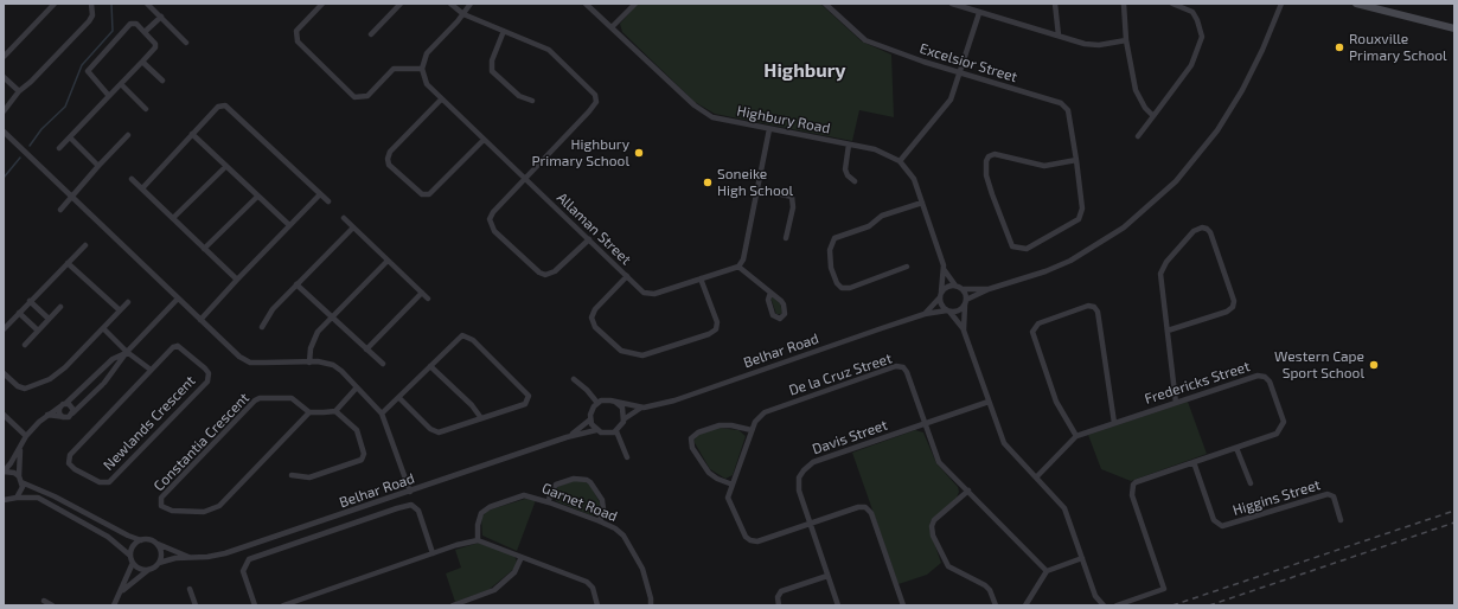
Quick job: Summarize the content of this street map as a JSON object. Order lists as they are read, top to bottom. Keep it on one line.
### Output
{"streets":{"street":["Excelsior Street","Highbury Road","Allaman Street","Belhar Road","De la Cruz Street","Fredericks Street","Newlands Crescent","Davis Street","Constantia Crescent","Higgins Street","Garnet Road"]},"crossings":[["Highbury Road","Belhar Road"],["De la Cruz Street","Davis Street"],["Fredericks Street","Higgins Street"]],"districts":["Highbury"],"places":["Rouxville Primary School","Highbury Primary School","Soneike High School","Western Cape Sport School"]}
